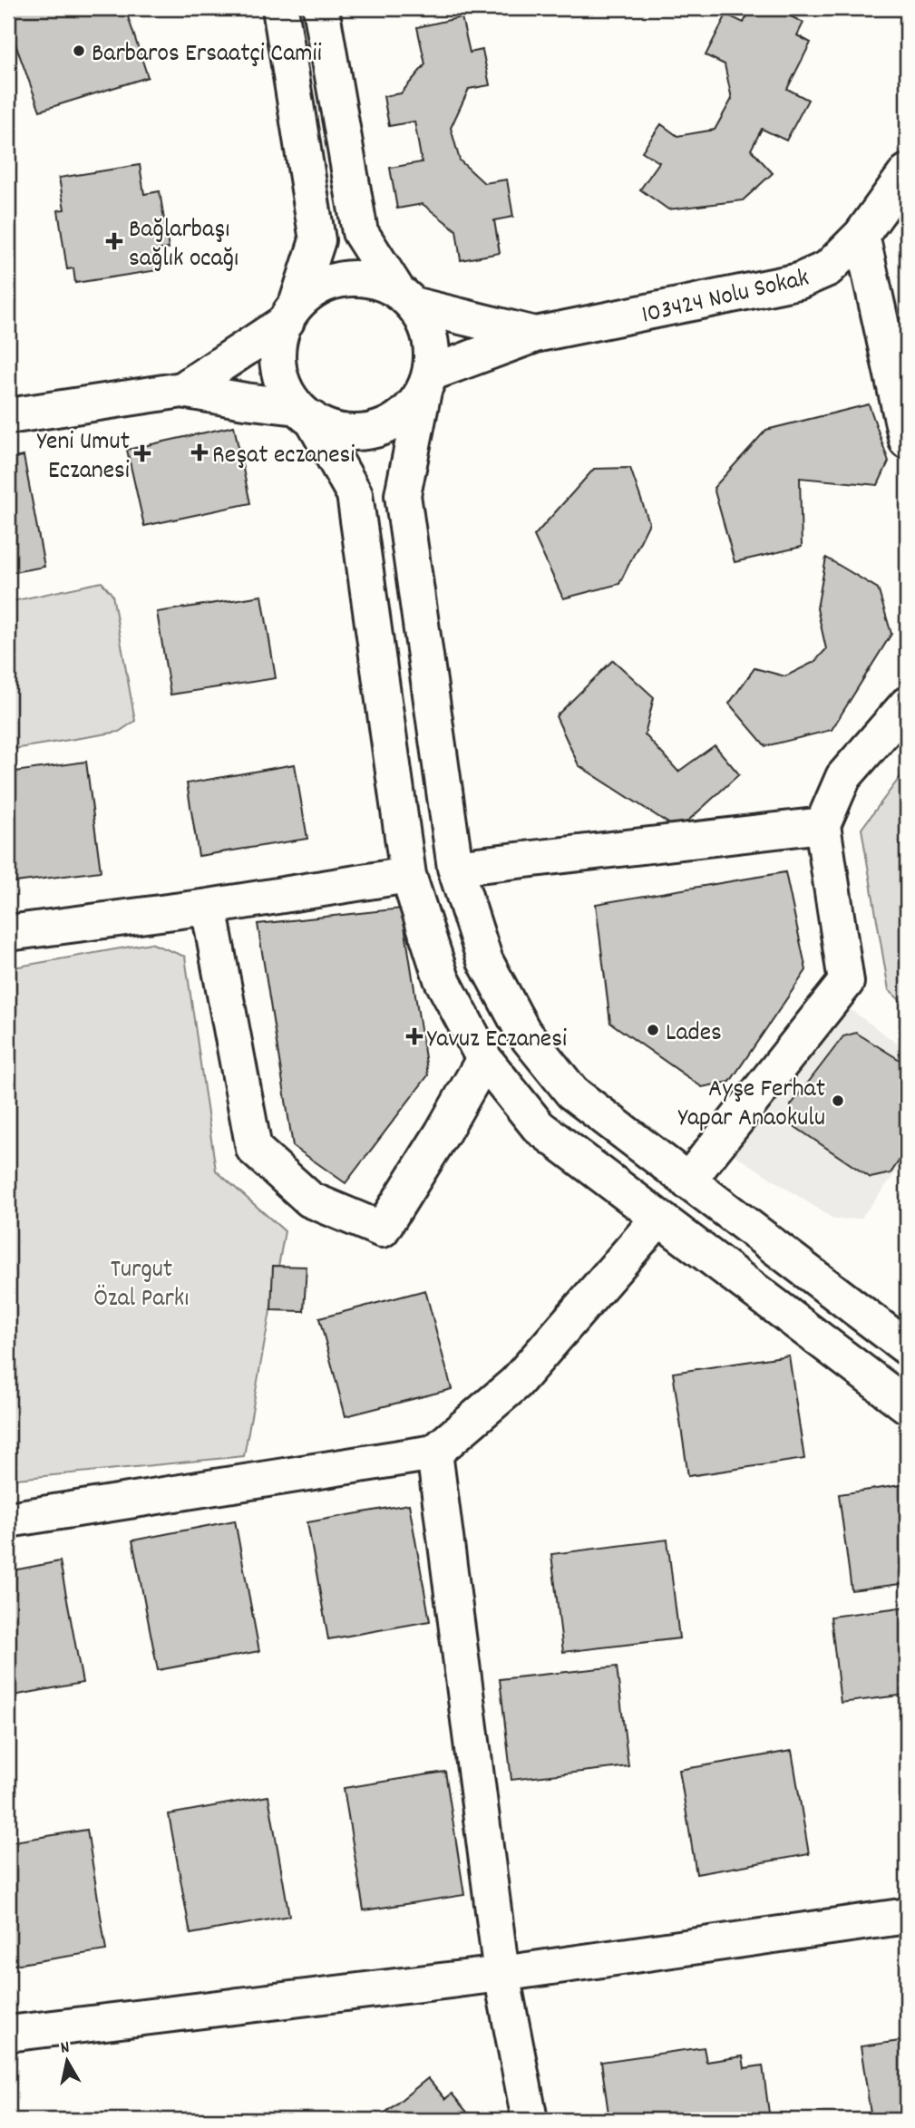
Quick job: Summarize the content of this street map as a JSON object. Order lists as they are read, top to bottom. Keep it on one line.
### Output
{"streets":{"street":["103424 Nolu Sokak"]},"parks":["Turgut Özal Parkı"],"places":{"other":["Barbaros Ersaatçi Camii","Lades","Ayşe Ferhat Yapar Anaokulu"],"health":["Bağlarbaşı sağlık ocağı","Reşat eczanesi","Yeni Umut Eczanesi","Yavuz Eczanesi"]},"north":"top"}
